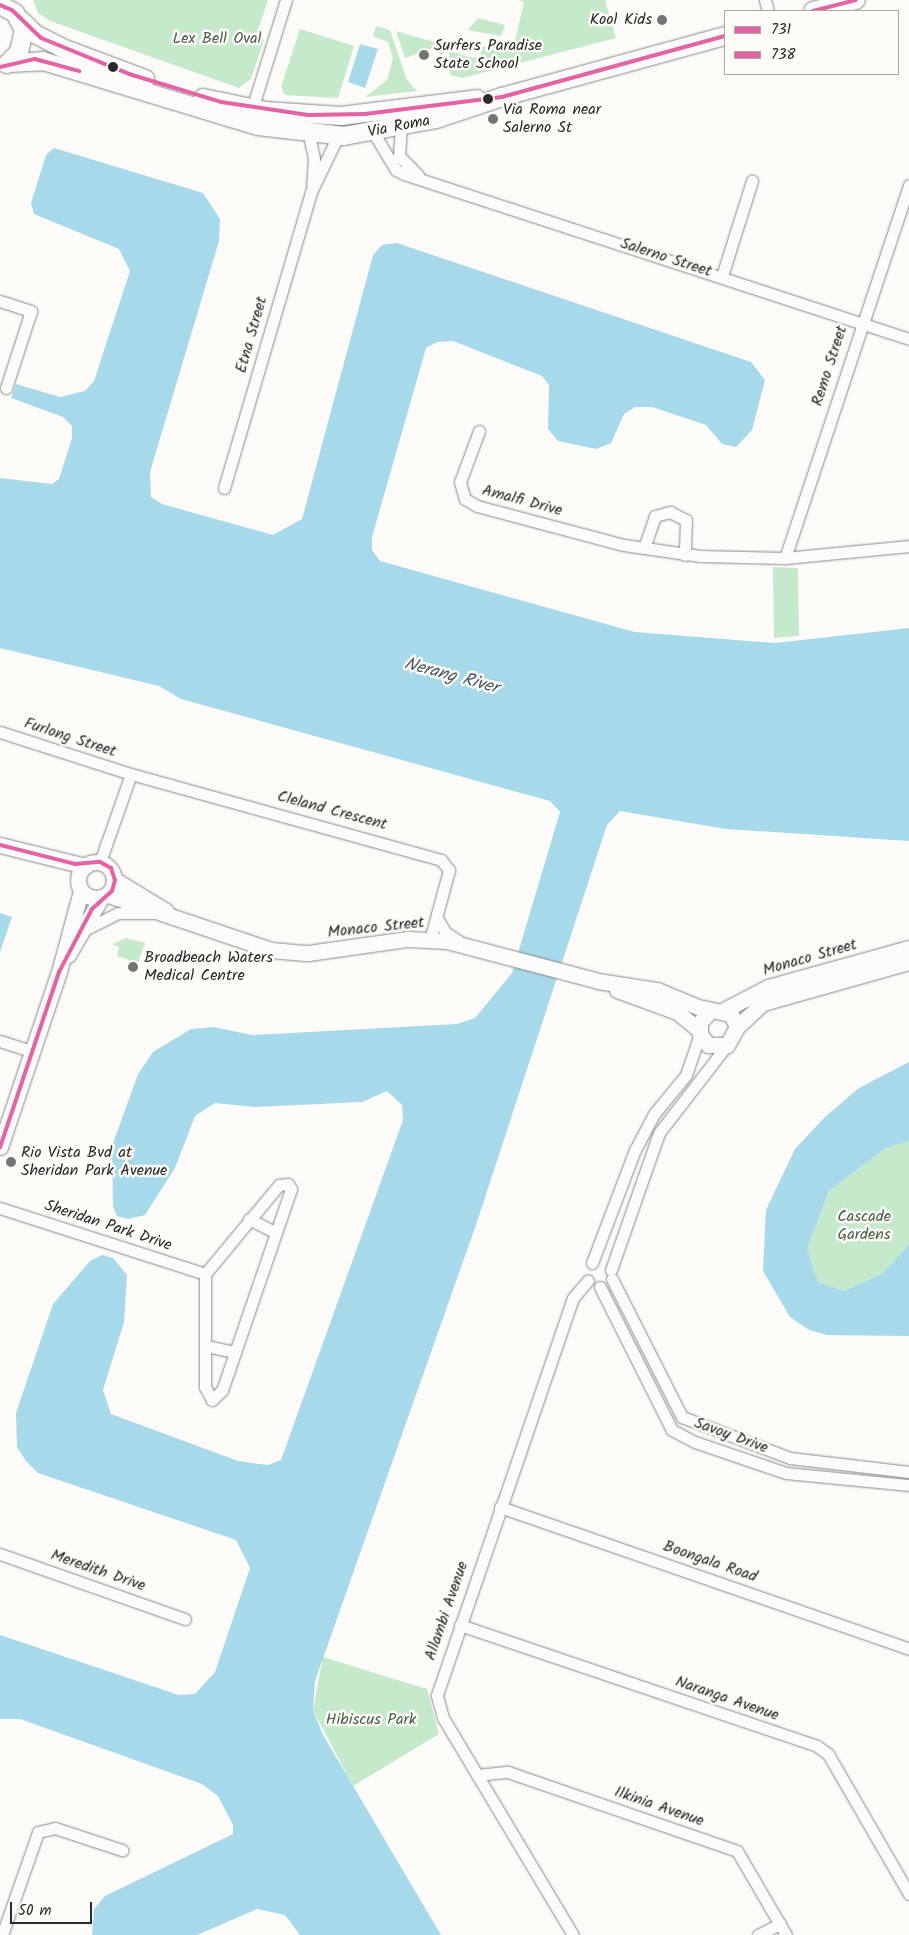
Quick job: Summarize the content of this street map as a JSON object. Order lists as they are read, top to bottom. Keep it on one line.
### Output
{"streets":{"main road":["Via Roma"],"street":["Salerno Street","Etna Street","Remo Street","Amalfi Drive","Furlong Street","Cleland Crescent","Monaco Street","Sheridan Park Drive","Savoy Drive","Boongala Road","Meredith Drive","Allambi Avenue","Naranga Avenue","Ilkinia Avenue"]},"crossings":[["Via Roma","Salerno Street"],["Via Roma","Etna Street"],["Salerno Street","Remo Street"],["Remo Street","Amalfi Drive"],["Furlong Street","Cleland Crescent"],["Cleland Crescent","Monaco Street"],["Boongala Road","Allambi Avenue"],["Allambi Avenue","Naranga Avenue"],["Allambi Avenue","Ilkinia Avenue"]],"water":["Nerang River"],"parks":["Lex Bell Oval","Cascade Gardens","Hibiscus Park"],"places":["Kool Kids","Surfers Paradise State School","Via Roma near Salerno St","Broadbeach Waters Medical Centre","Rio Vista Bvd at Sheridan Park Avenue"],"lines":["transit line 731","transit line 738"],"legend":["731","738"],"scale_bar":"50 m"}
